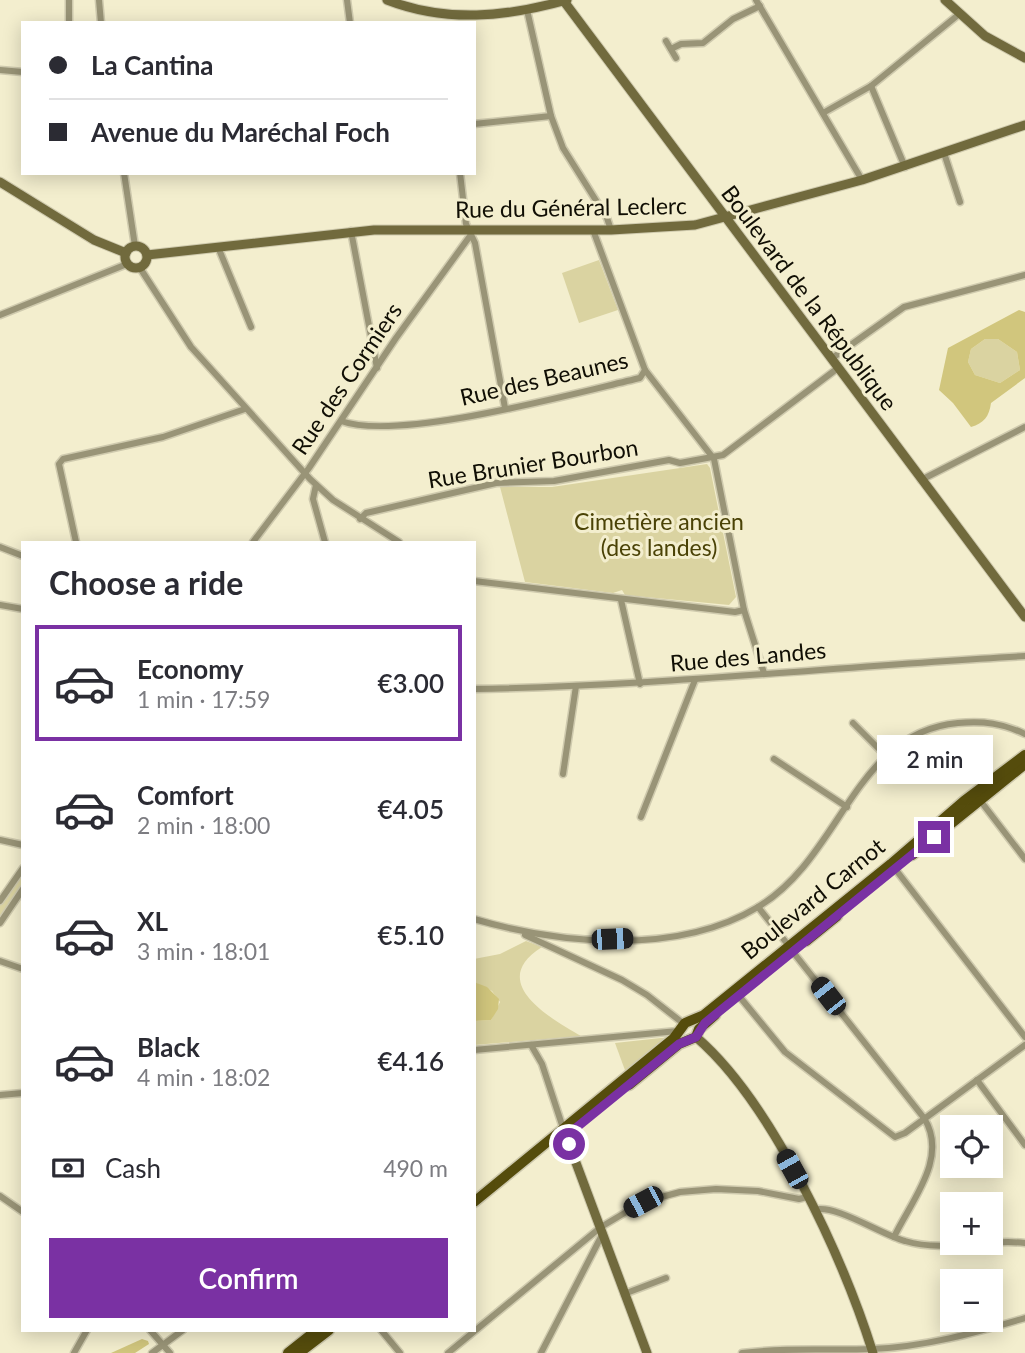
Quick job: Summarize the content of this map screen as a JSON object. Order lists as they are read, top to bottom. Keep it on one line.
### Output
{"streets":{"main road":["Boulevard Carnot"],"street":["Rue du Général Leclerc","Boulevard de la République","Rue des Cormiers","Rue des Beaunes","Rue Brunier Bourbon","Rue des Landes"]},"crossings":[["Rue du Général Leclerc","Boulevard de la République"],["Rue du Général Leclerc","Rue des Cormiers"],["Rue du Général Leclerc","Rue des Beaunes"],["Rue des Cormiers","Rue des Beaunes"]],"parks":["Cimetière ancien (des landes)"],"page":{"banner":["La Cantina","Avenue du Maréchal Foch"],"heading":"Choose a ride","list":[{"name":"Economy","note":"1 min · 17:59","value":"€3.00"},{"name":"Comfort","note":"2 min · 18:00","value":"€4.05"},{"name":"XL","note":"3 min · 18:01","value":"€5.10"},{"name":"Black","note":"4 min · 18:02","value":"€4.16"}],"bubble":"2 min","map_buttons":["+","−"],"pay":["Cash","490 m"],"buttons":"Confirm"}}
